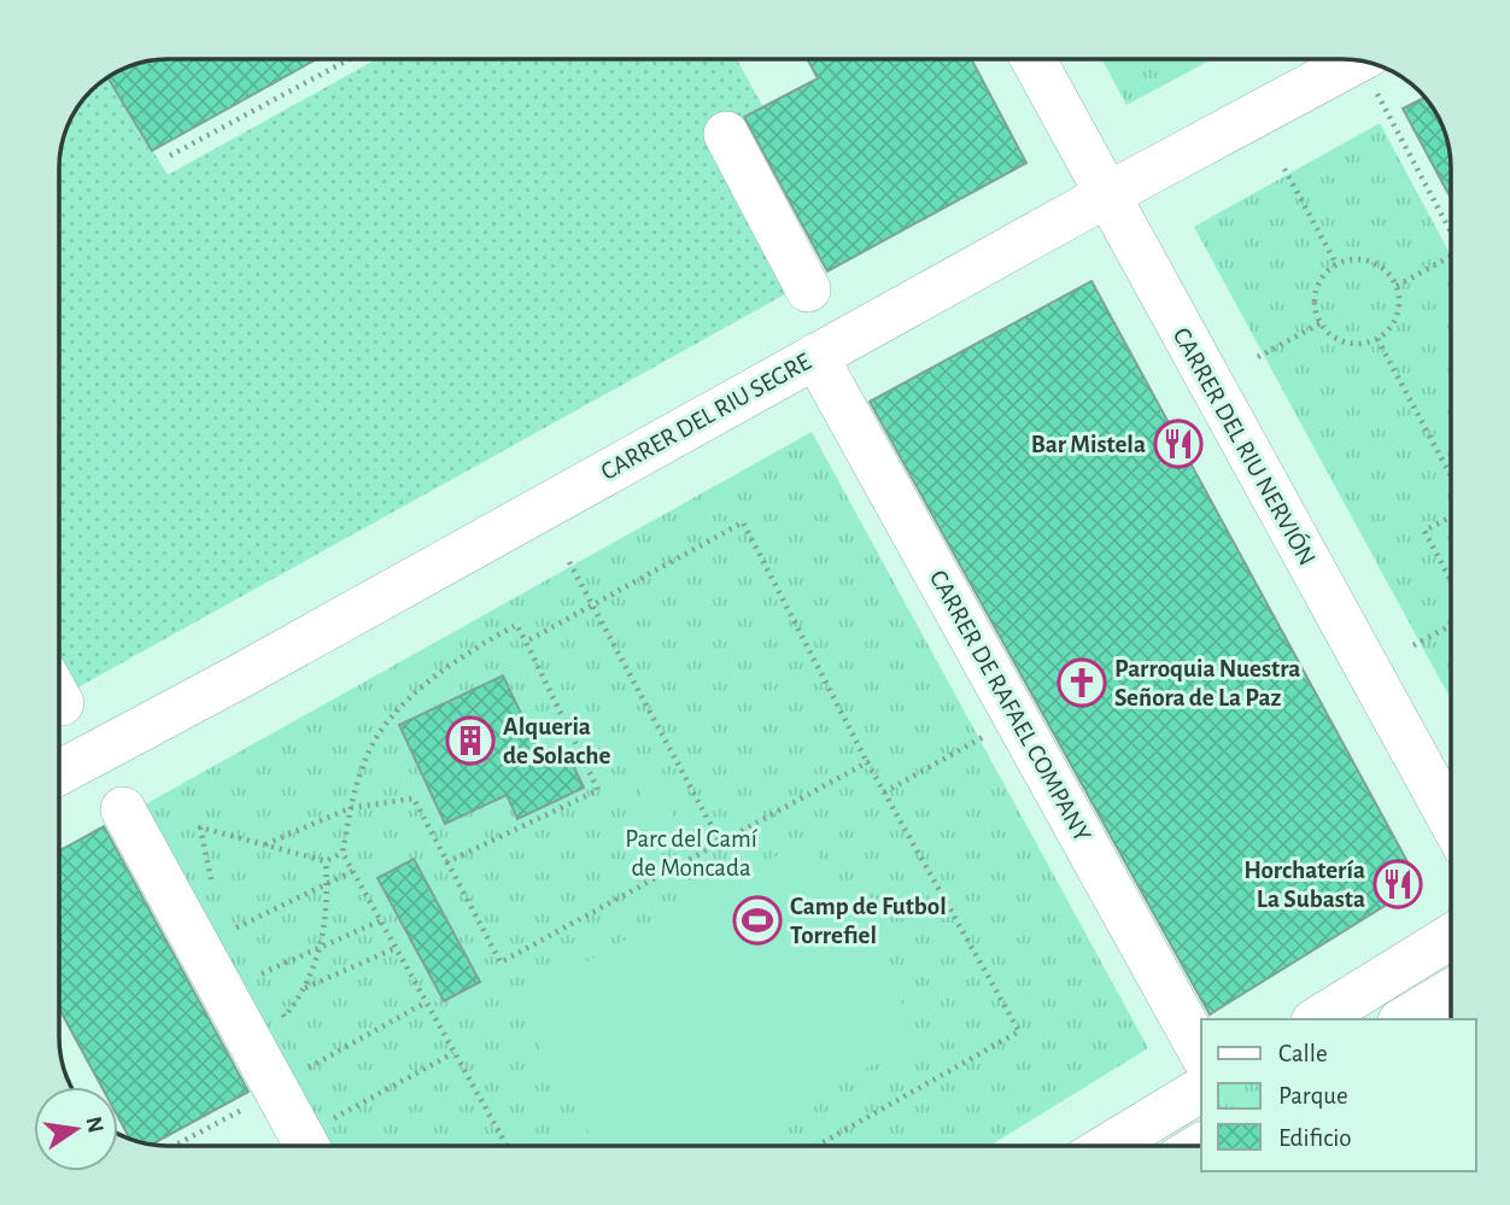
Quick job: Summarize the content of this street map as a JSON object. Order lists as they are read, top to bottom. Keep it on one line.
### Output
{"streets":{"street":["CARRER DEL RIU SEGRE","CARRER DEL RIU NERVIÓN","CARRER DE RAFAEL COMPANY"]},"crossings":[["CARRER DEL RIU SEGRE","CARRER DEL RIU NERVIÓN"],["CARRER DEL RIU SEGRE","CARRER DE RAFAEL COMPANY"]],"parks":["Parc del Camí de Moncada"],"places":{"restaurant":["Bar Mistela","Horchatería La Subasta"],"church":["Parroquia Nuestra Señora de La Paz"],"building":["Alqueria de Solache"],"sports":["Camp de Futbol Torrefiel"]},"legend":["Calle","Parque","Edificio"],"north":"right"}
